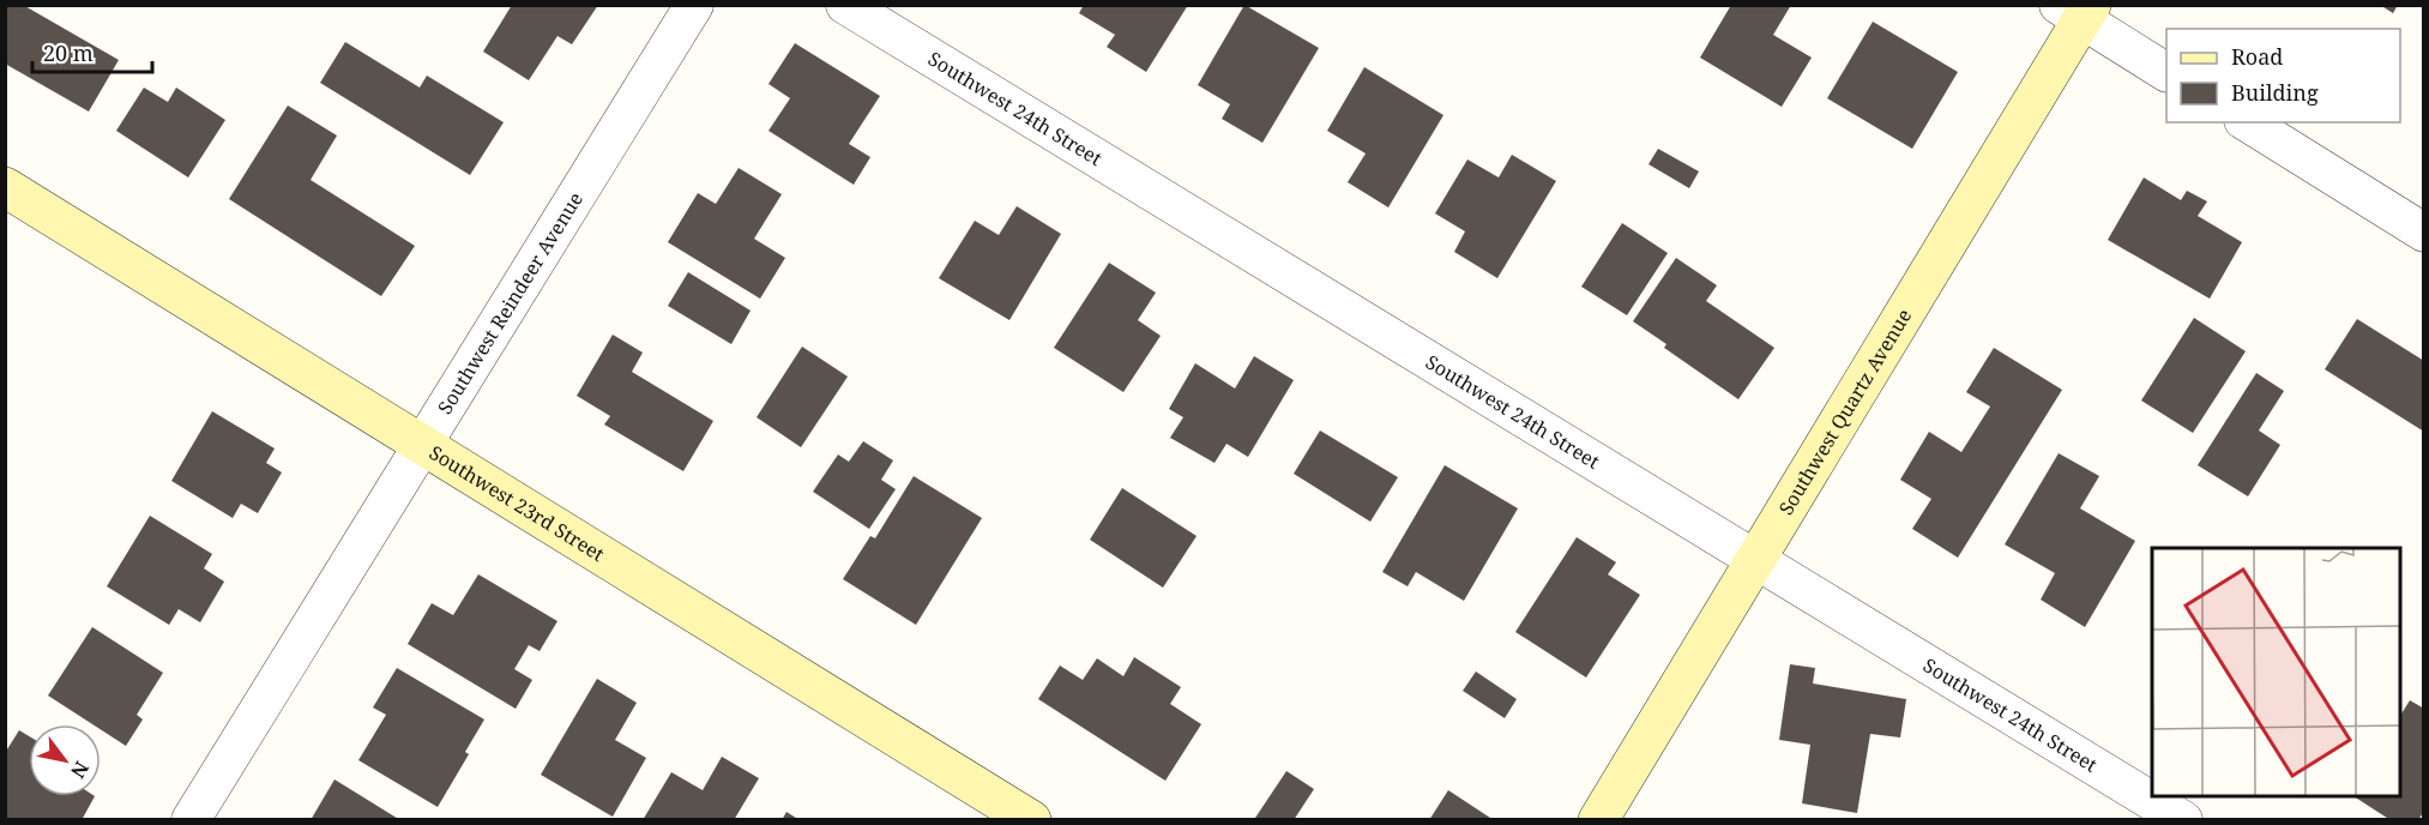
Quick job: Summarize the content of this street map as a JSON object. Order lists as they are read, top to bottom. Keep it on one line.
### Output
{"streets":{"street":["Southwest 24th Street","Southwest Reindeer Avenue","Southwest Quartz Avenue","Southwest 23rd Street"]},"crossings":[["Southwest 24th Street","Southwest Quartz Avenue"],["Southwest Reindeer Avenue","Southwest 23rd Street"]],"legend":["Road","Building"],"scale_bar":"20 m","north":"bottom right"}
